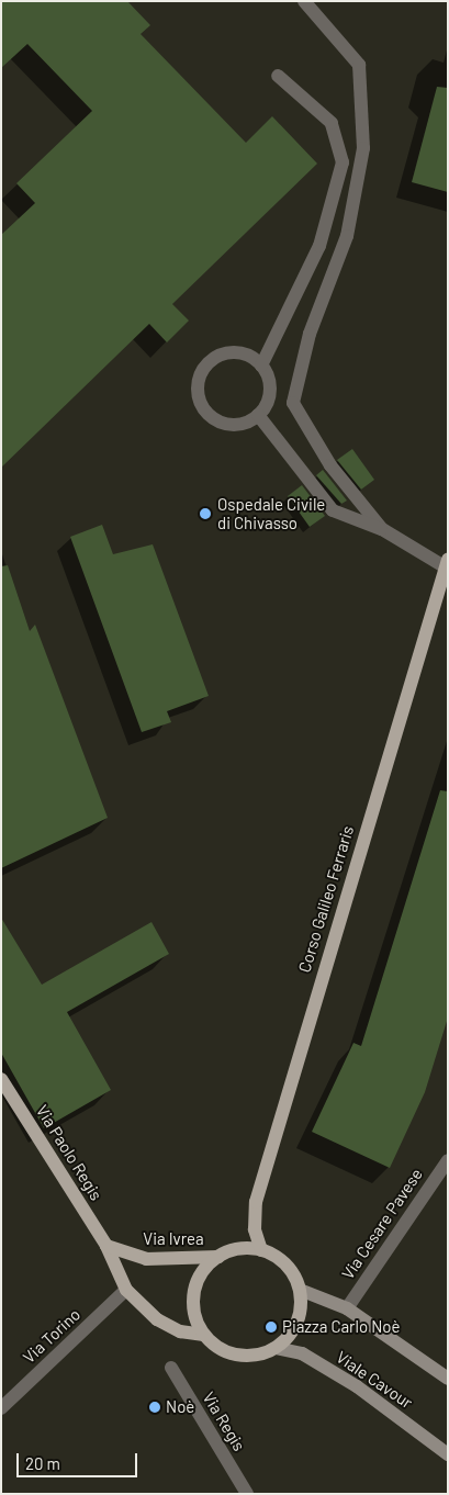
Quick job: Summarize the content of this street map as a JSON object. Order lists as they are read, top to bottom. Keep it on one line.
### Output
{"streets":{"main road":["Corso Galileo Ferraris","Via Paolo Regis","Via Ivrea","Viale Cavour"],"street":["Via Cesare Pavese","Via Torino","Via Regis"]},"crossings":[["Corso Galileo Ferraris","Via Ivrea"],["Corso Galileo Ferraris","Viale Cavour"],["Via Paolo Regis","Via Ivrea"],["Via Ivrea","Viale Cavour"]],"places":["Ospedale Civile di Chivasso","Piazza Carlo Noè","Noè"],"scale_bar":"20 m"}
